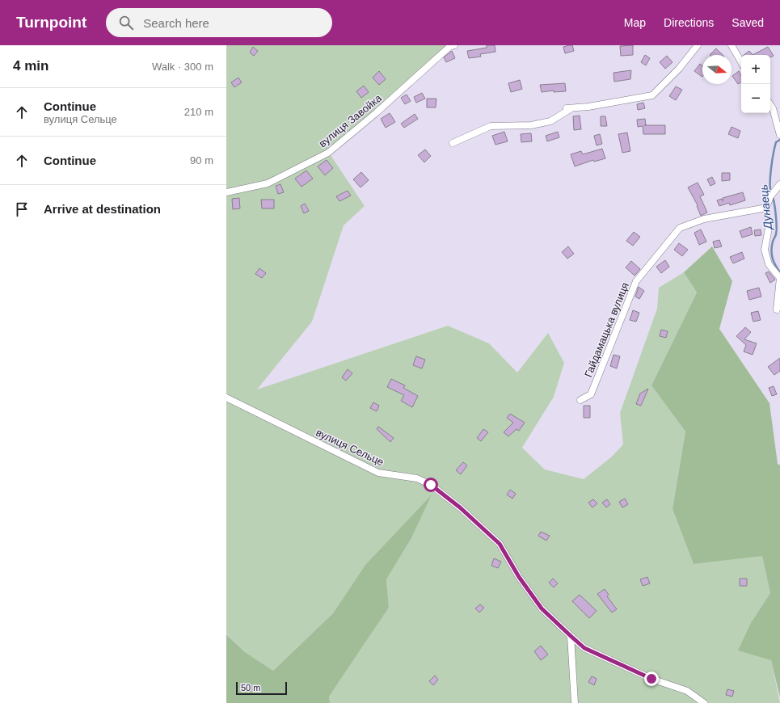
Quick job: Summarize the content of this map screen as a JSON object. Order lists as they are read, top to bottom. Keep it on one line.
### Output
{"streets":{"street":["вулиця Завойка","Гайдамацька вулиця","вулиця Сельце"]},"water":["Дунаець"],"scale_bar":"50 m","north":"right","page":{"header":"Turnpoint","search":"Search here","nav":["Map","Directions","Saved"],"heading":["4 min","Walk · 300 m"],"map_buttons":["+","−"],"list":[["Continue","вулиця Сельце","210 m"],["Continue","90 m"],"Arrive at destination"],"scale":"50 m"}}
